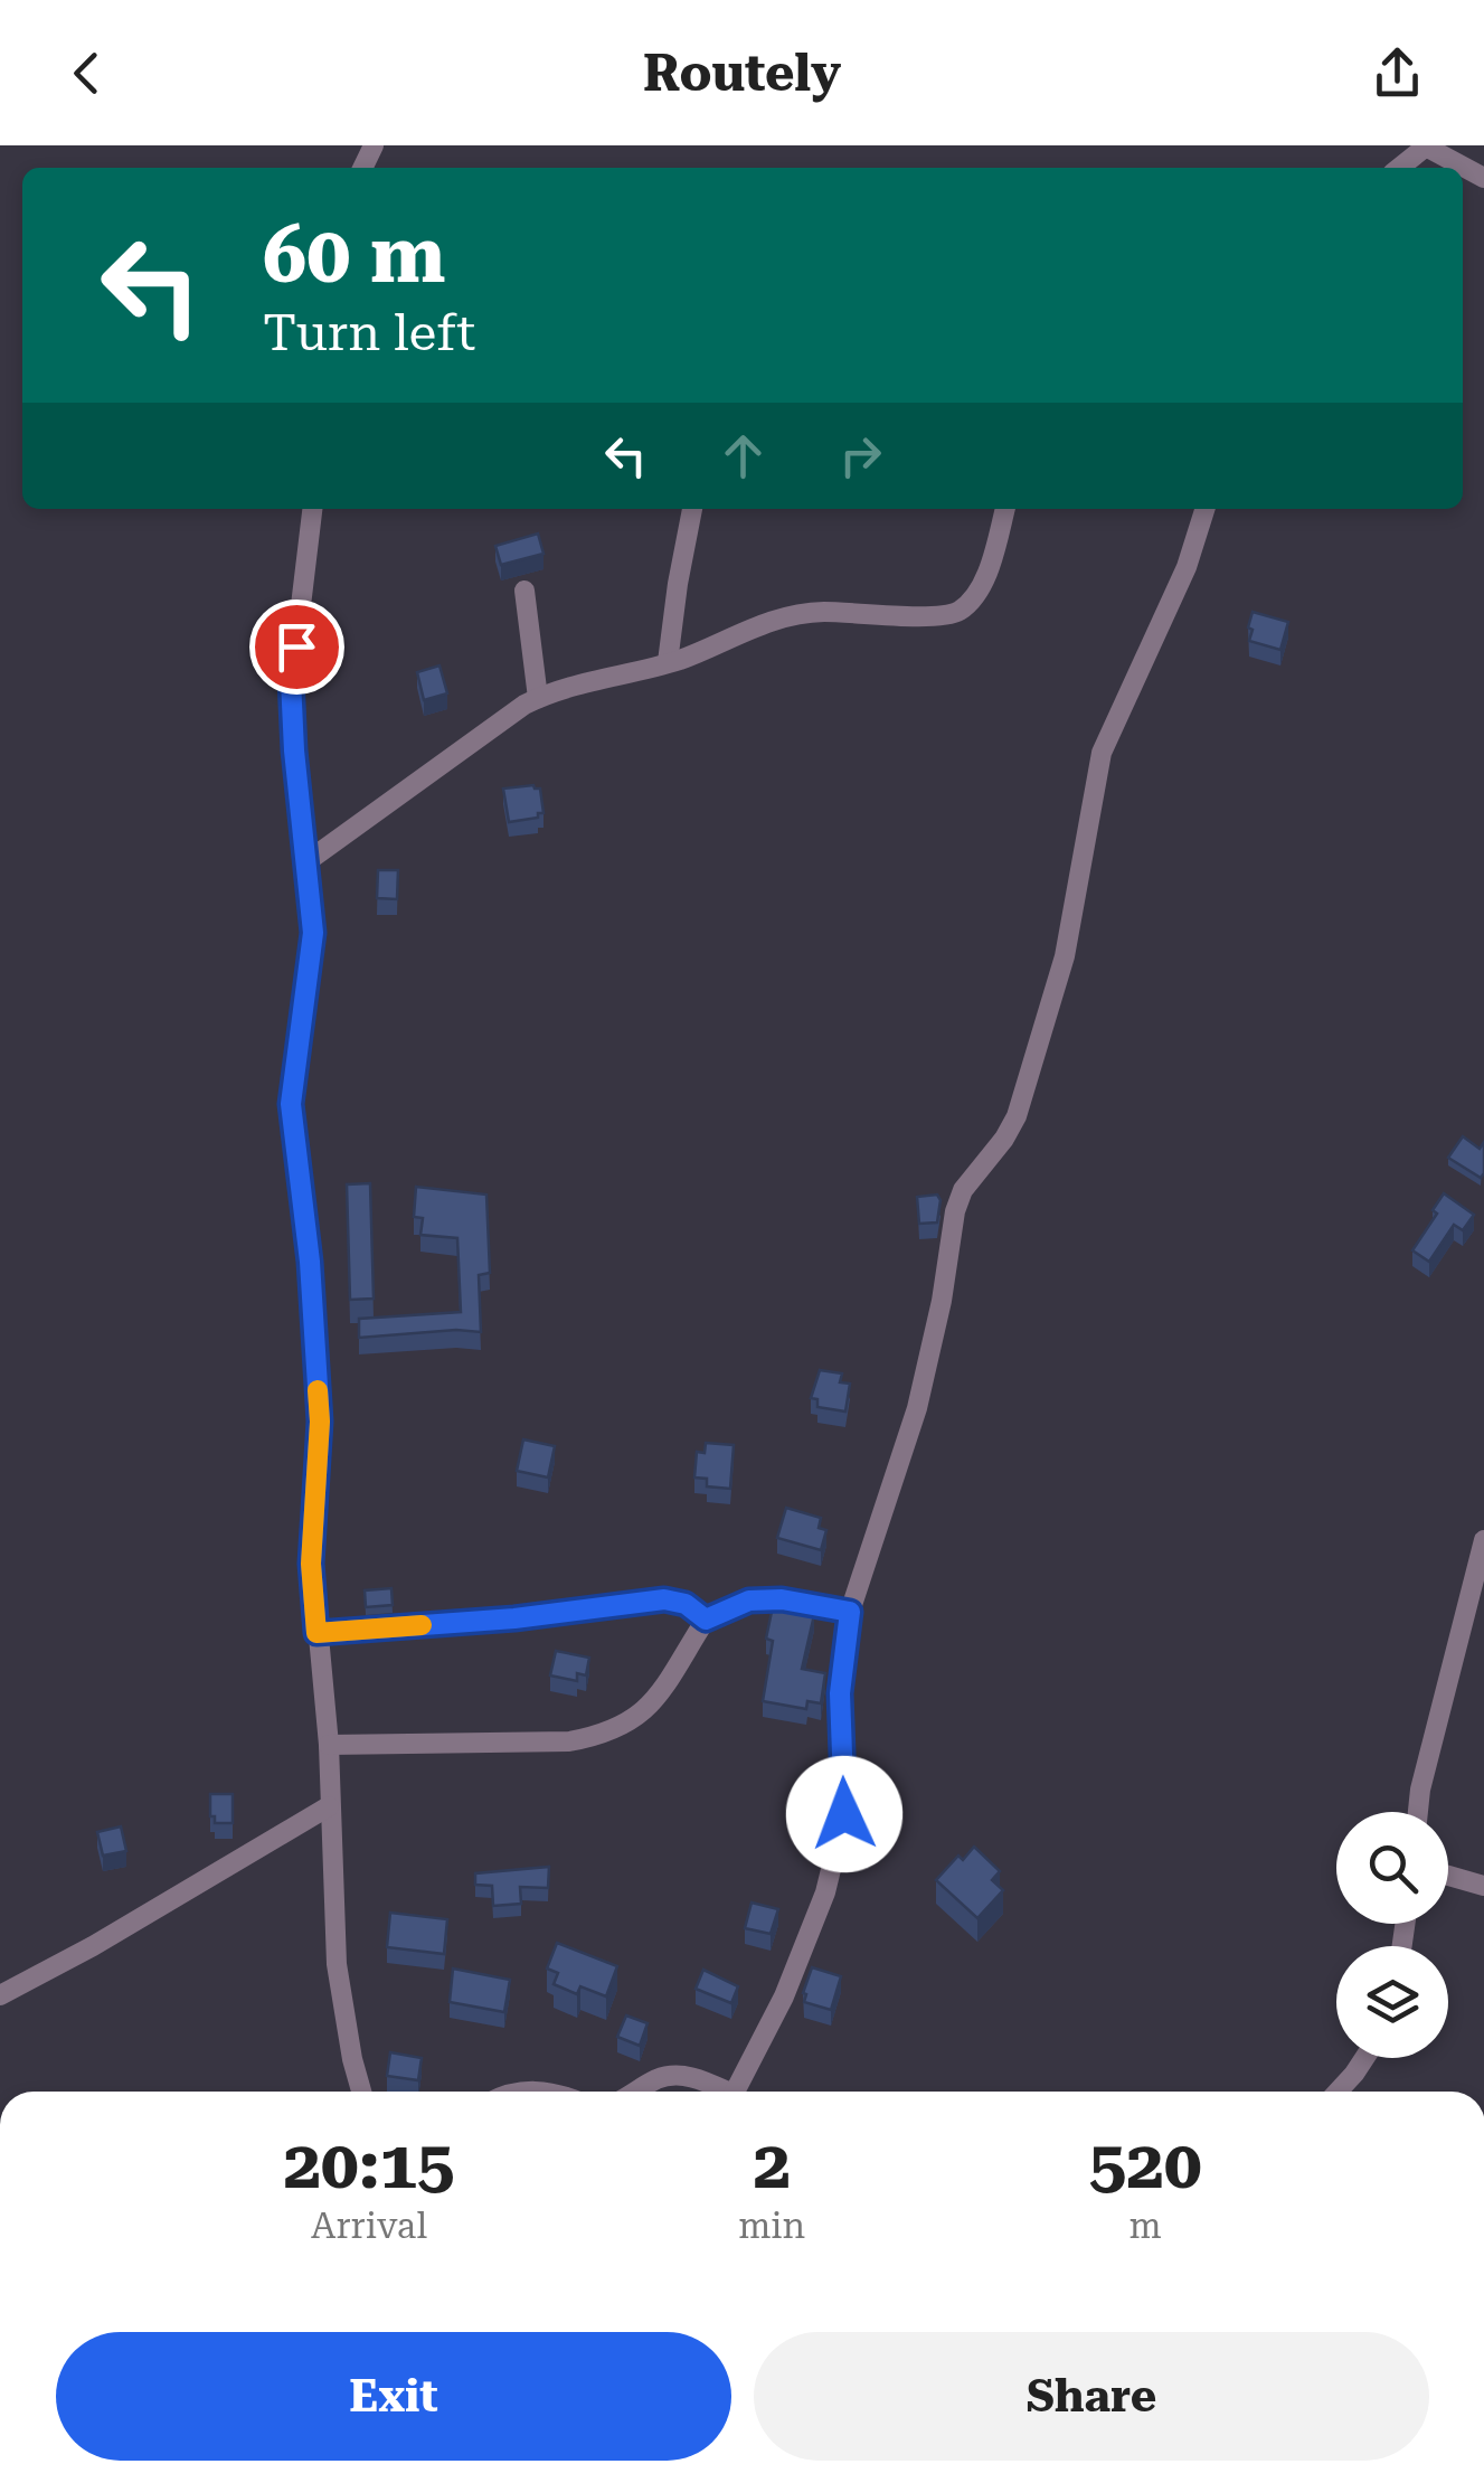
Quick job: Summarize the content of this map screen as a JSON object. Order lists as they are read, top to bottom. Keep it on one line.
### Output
{"page":{"header":"Routely","turn":["60 m","Turn left"],"eta":["20:15","Arrival","2","min","520","m"],"buttons":["Exit","Share"]}}
